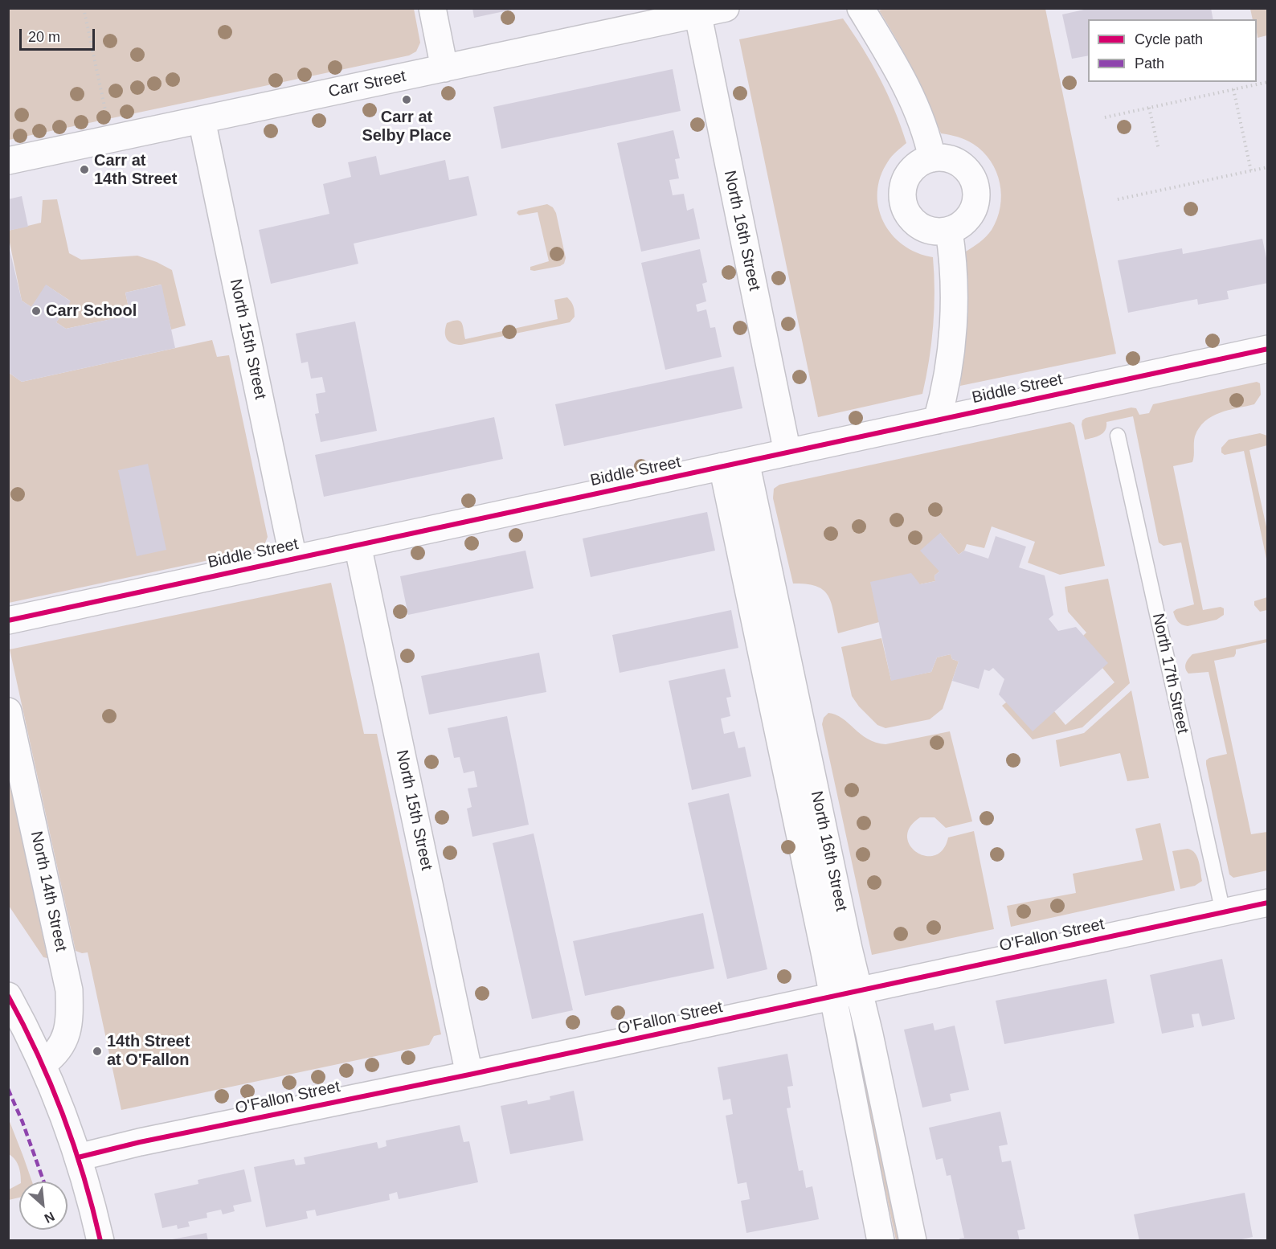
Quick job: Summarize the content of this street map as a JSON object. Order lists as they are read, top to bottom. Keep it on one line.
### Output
{"streets":{"street":["Carr Street","North 16th Street","North 15th Street","Biddle Street","North 14th Street","O'Fallon Street"],"lane":["North 17th Street"]},"crossings":[["Carr Street","North 16th Street"],["Carr Street","North 15th Street"],["North 16th Street","Biddle Street"],["North 16th Street","O'Fallon Street"],["North 15th Street","Biddle Street"],["North 15th Street","O'Fallon Street"],["North 17th Street","O'Fallon Street"]],"places":["Carr at Selby Place","Carr at 14th Street","Carr School","14th Street at O'Fallon"],"legend":["Cycle path","Path"],"scale_bar":"20 m","north":"bottom right"}
